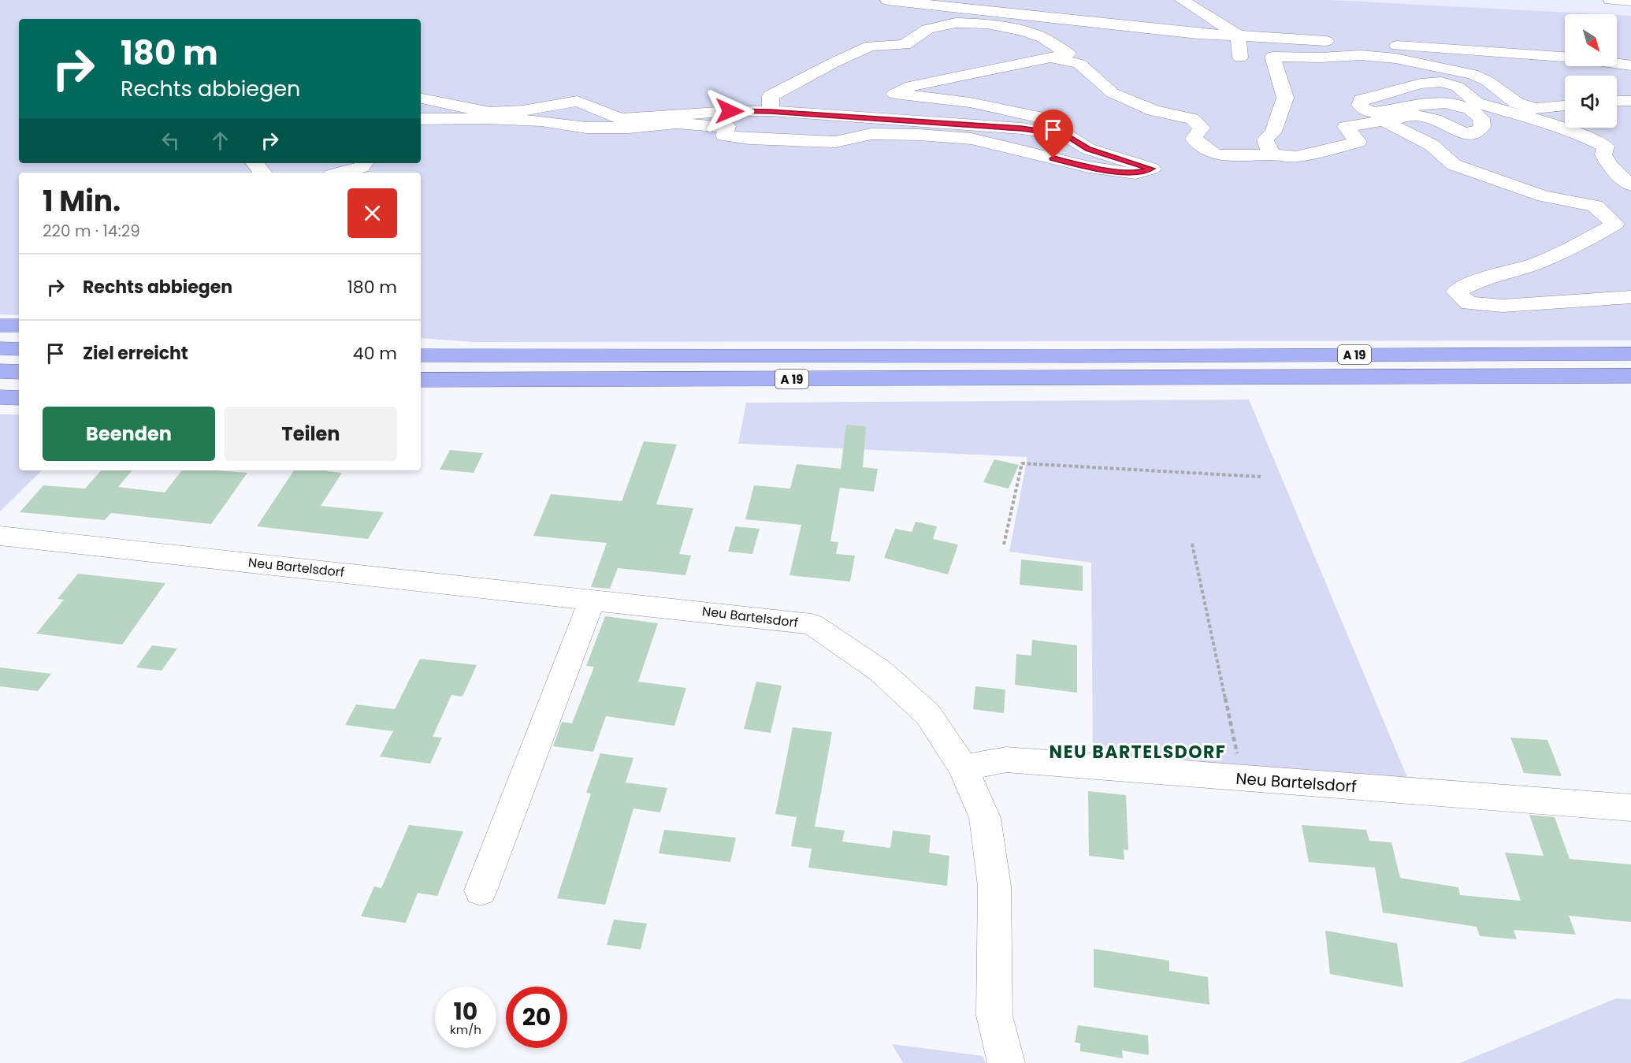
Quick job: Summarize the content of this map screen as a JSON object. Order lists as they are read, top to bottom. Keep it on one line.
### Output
{"streets":{"highway":["A 19"],"street":["Neu Bartelsdorf"]},"districts":["NEU BARTELSDORF"],"north":"bottom right","page":{"turn":["180 m","Rechts abbiegen"],"heading":["1 Min.","220 m · 14:29"],"list":[{"name":"Rechts abbiegen","value":"180 m"},{"name":"Ziel erreicht","value":"40 m"}],"buttons":["Beenden","Teilen"],"speed":"10 km/h","limit":"20"}}
